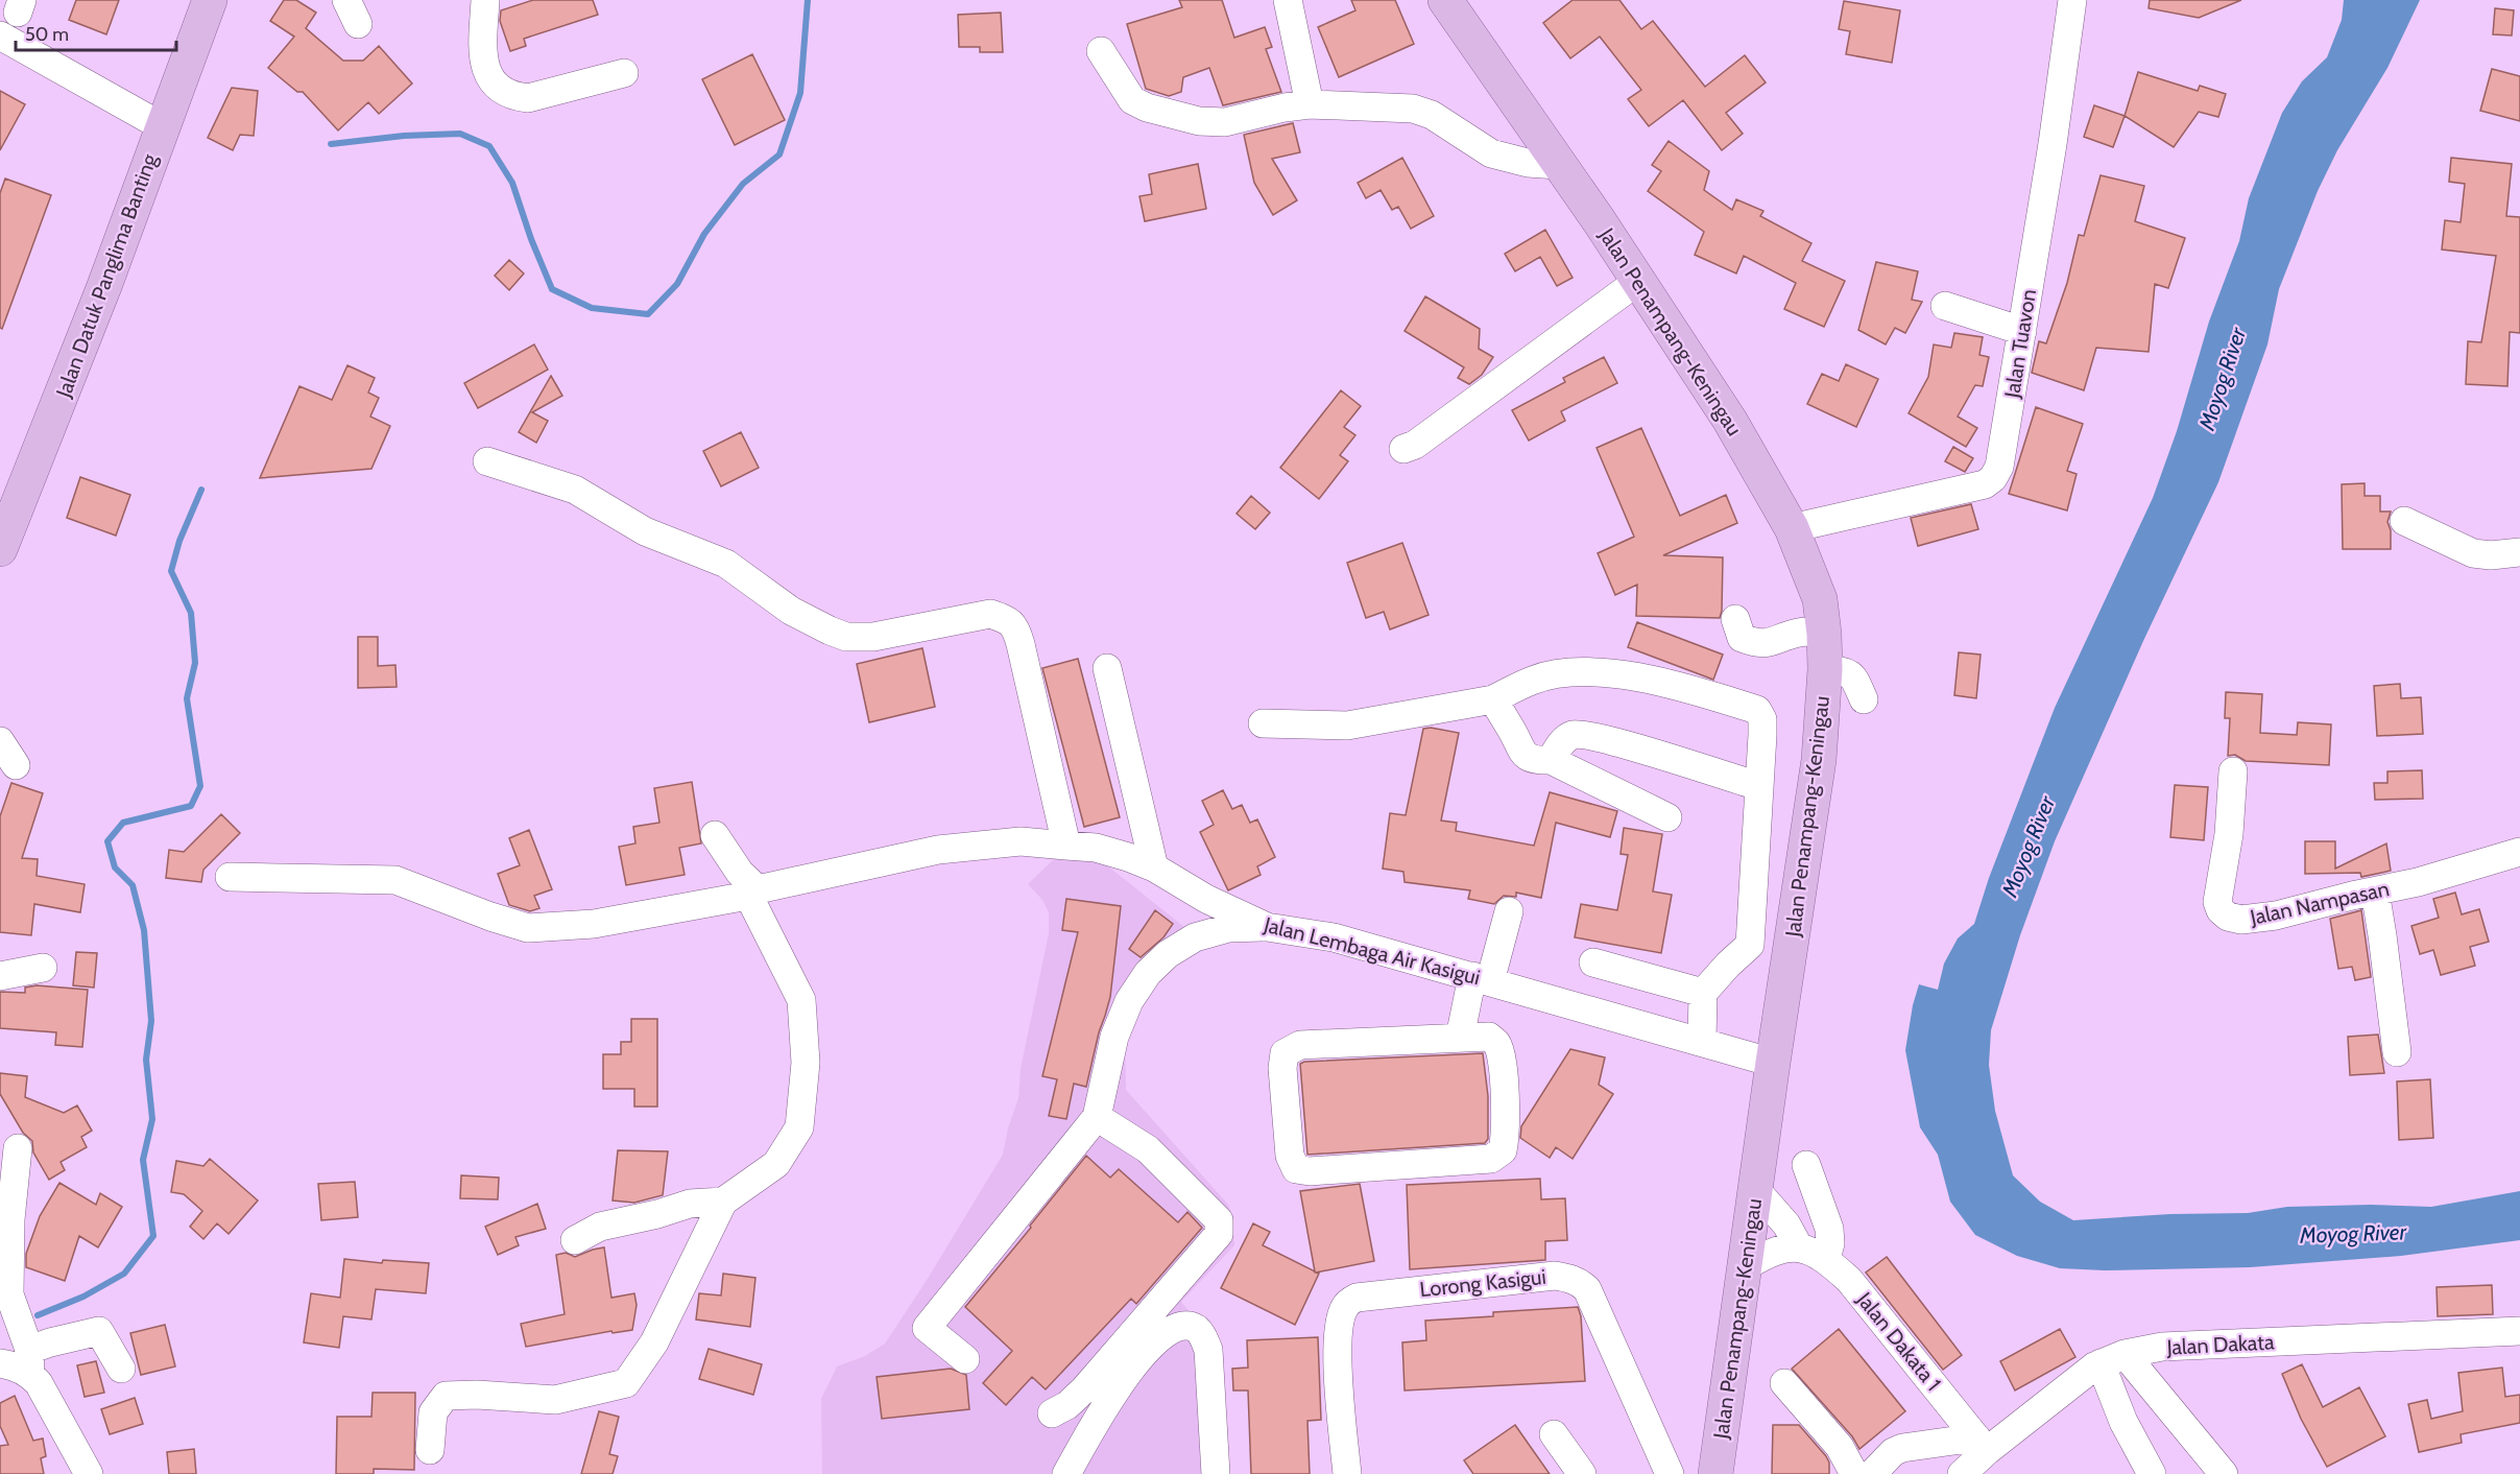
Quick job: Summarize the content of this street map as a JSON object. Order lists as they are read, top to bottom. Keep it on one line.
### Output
{"streets":{"main road":["Jalan Datuk Panglima Banting","Jalan Penampang-Keningau"],"street":["Jalan Tuavon","Jalan Nampasan","Jalan Lembaga Air Kasigui","Lorong Kasigui","Jalan Dakata 1","Jalan Dakata"]},"crossings":[["Jalan Penampang-Keningau","Jalan Tuavon"],["Jalan Penampang-Keningau","Jalan Lembaga Air Kasigui"],["Jalan Dakata 1","Jalan Dakata"]],"water":["Moyog River"],"scale_bar":"50 m"}
